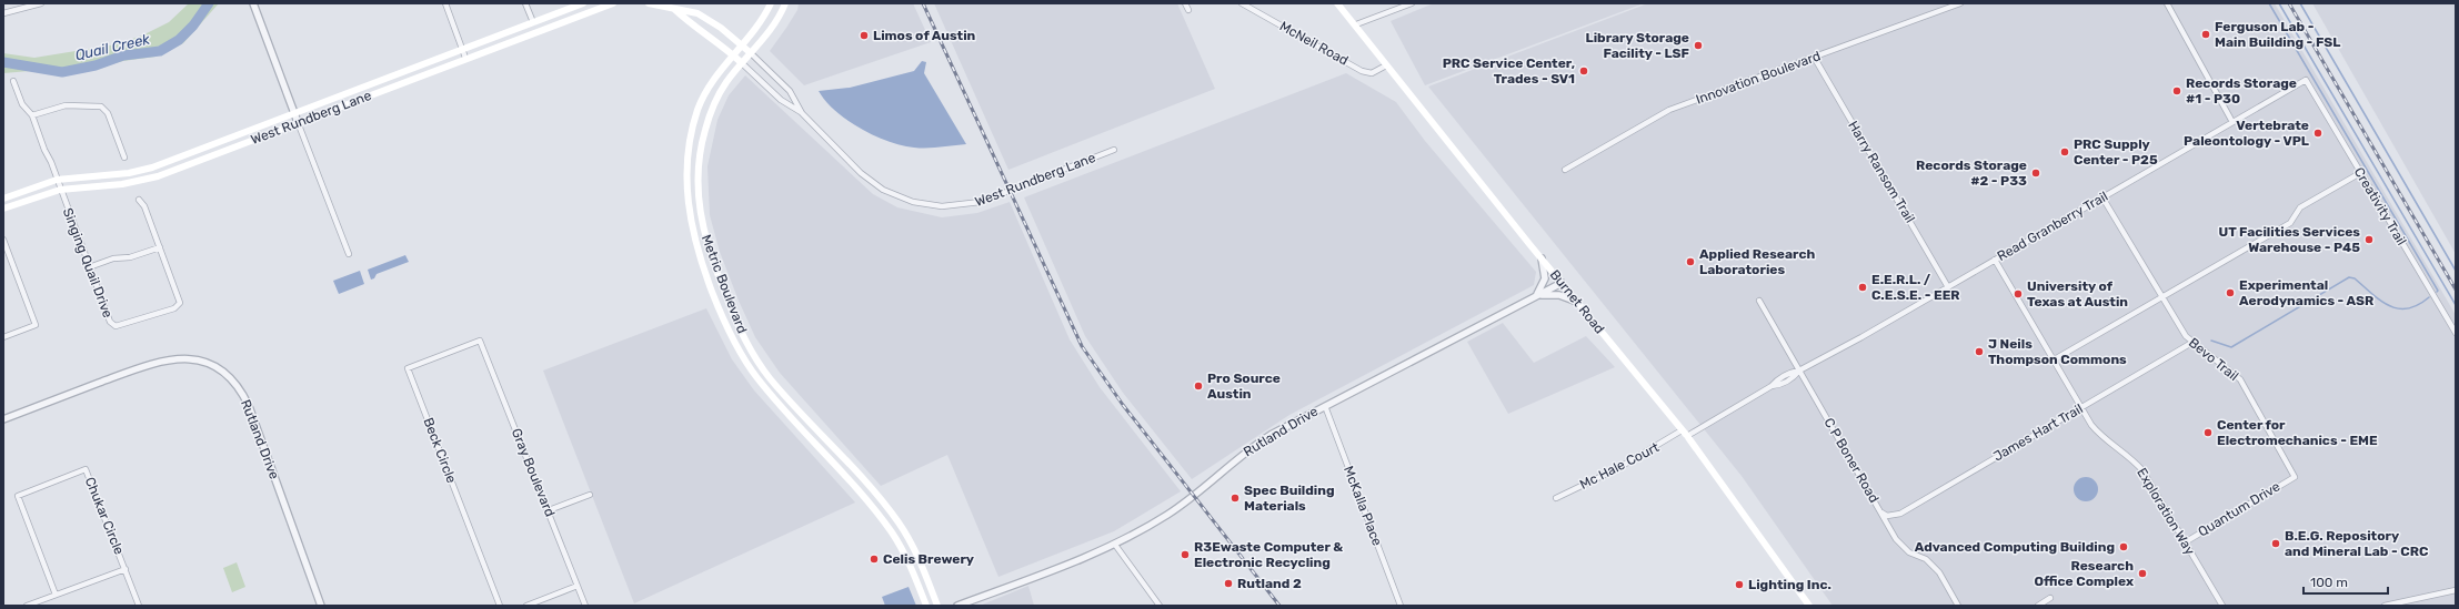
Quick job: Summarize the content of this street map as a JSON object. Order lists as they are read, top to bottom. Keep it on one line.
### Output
{"streets":{"main road":["West Rundberg Lane","Metric Boulevard","Burnet Road"],"street":["McNeil Road","Innovation Boulevard","Harry Ransom Trail","Creativity Trail","Read Granberry Trail","Singing Quail Drive","Bevo Trail","Rutland Drive","James Hart Trail","Beck Circle","C P Boner Road","Mc Hale Court","Gray Boulevard","McKalla Place","Quantum Drive","Exploration Way","Chukar Circle"]},"crossings":[["McNeil Road","Burnet Road"],["Innovation Boulevard","Harry Ransom Trail"],["West Rundberg Lane","Singing Quail Drive"],["West Rundberg Lane","Metric Boulevard"],["Harry Ransom Trail","Read Granberry Trail"],["Creativity Trail","Read Granberry Trail"],["Read Granberry Trail","Burnet Road"],["Read Granberry Trail","Bevo Trail"],["Read Granberry Trail","C P Boner Road"],["Read Granberry Trail","Exploration Way"],["Burnet Road","Rutland Drive"],["Burnet Road","Mc Hale Court"],["Bevo Trail","James Hart Trail"],["Bevo Trail","Quantum Drive"],["Rutland Drive","McKalla Place"],["James Hart Trail","C P Boner Road"],["James Hart Trail","Exploration Way"],["Beck Circle","Gray Boulevard"],["Quantum Drive","Exploration Way"]],"water":["Quail Creek"],"places":["Ferguson Lab - Main Building - FSL","Limos of Austin","Library Storage Facility - LSF","PRC Service Center, Trades - SV1","Records Storage #1 - P30","Vertebrate Paleontology - VPL","PRC Supply Center - P25","Records Storage #2 - P33","UT Facilities Services Warehouse - P45","Applied Research Laboratories","E.E.R.L. / C.E.S.E. - EER","Experimental Aerodynamics - ASR","University of Texas at Austin","J Neils Thompson Commons","Pro Source Austin","Center for Electromechanics - EME","Spec Building Materials","B.E.G. Repository and Mineral Lab - CRC","Advanced Computing Building","R3Ewaste Computer & Electronic Recycling","Celis Brewery","Research Office Complex","Rutland 2","Lighting Inc."],"scale_bar":"100 m"}
